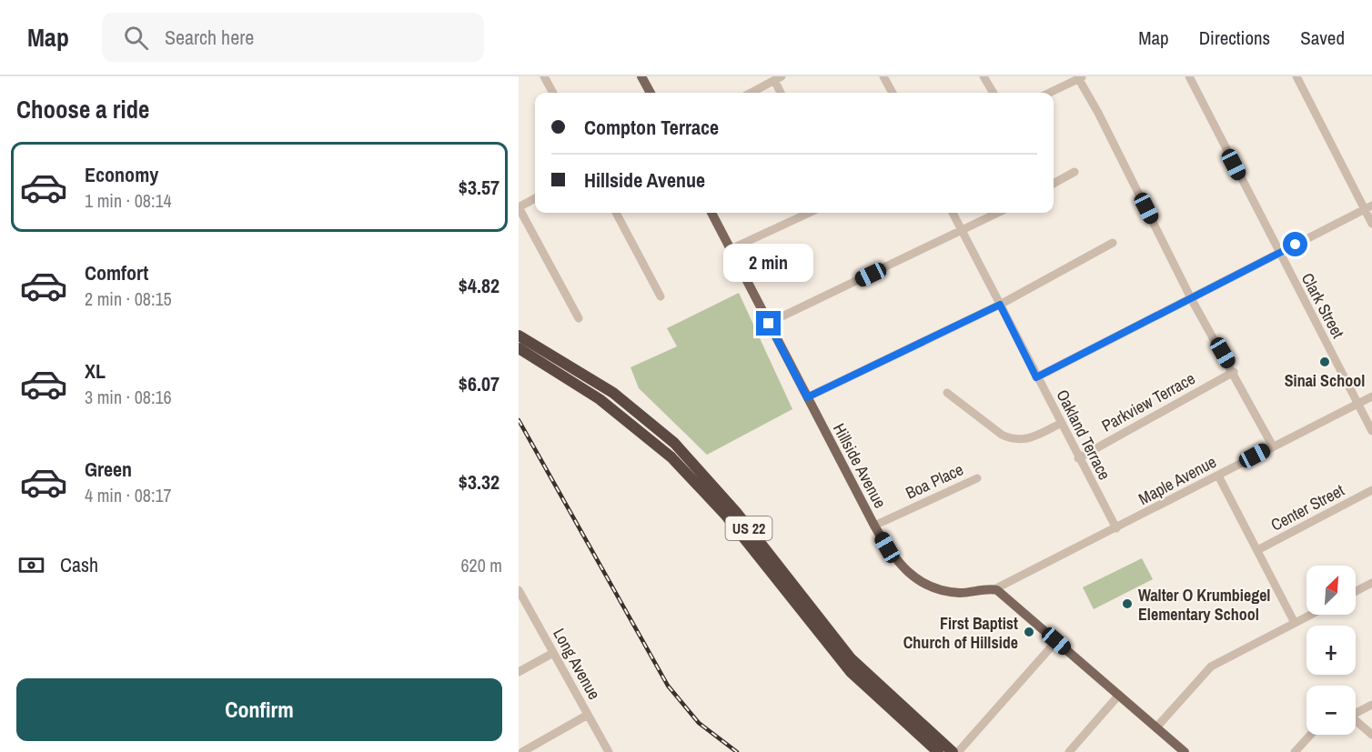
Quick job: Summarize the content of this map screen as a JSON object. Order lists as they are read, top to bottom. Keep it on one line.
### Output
{"streets":{"highway":["US 22"],"main road":["Hillside Avenue"],"street":["Clark Street","Parkview Terrace","Oakland Terrace","Maple Avenue","Boa Place","Center Street","Long Avenue"]},"crossings":[["Clark Street","Maple Avenue"],["Parkview Terrace","Oakland Terrace"],["Oakland Terrace","Maple Avenue"],["Hillside Avenue","Maple Avenue"],["Hillside Avenue","Boa Place"]],"places":["Sinai School","Walter O Krumbiegel Elementary School","First Baptist Church of Hillside"],"north":"top right","page":{"header":"Map","search":"Search here","nav":["Map","Directions","Saved"],"heading":"Choose a ride","banner":["Compton Terrace","Hillside Avenue"],"list":[{"name":"Economy","note":"1 min · 08:14","value":"$3.57"},{"name":"Comfort","note":"2 min · 08:15","value":"$4.82"},{"name":"XL","note":"3 min · 08:16","value":"$6.07"},{"name":"Green","note":"4 min · 08:17","value":"$3.32"}],"bubble":"2 min","pay":["Cash","620 m"],"map_buttons":["+","−"],"buttons":"Confirm"}}
